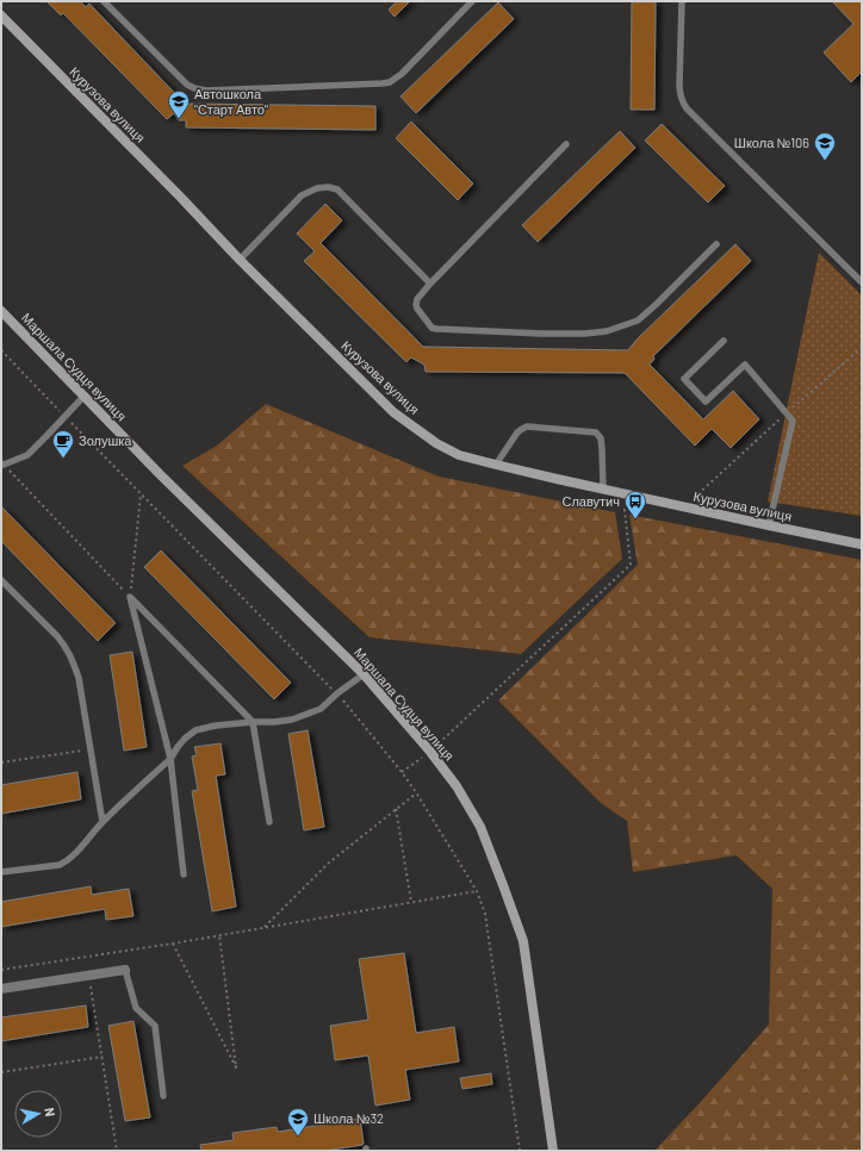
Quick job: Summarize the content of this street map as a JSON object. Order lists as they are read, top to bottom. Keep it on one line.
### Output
{"streets":{"street":["Курузова вулиця","Маршала Судця вулиця"]},"places":{"school or university":["Автошкола \"Старт Авто\"","Школа №106","Школа №32"],"cafe":["Золушка"],"bus stop":["Славутич"]},"north":"right"}
